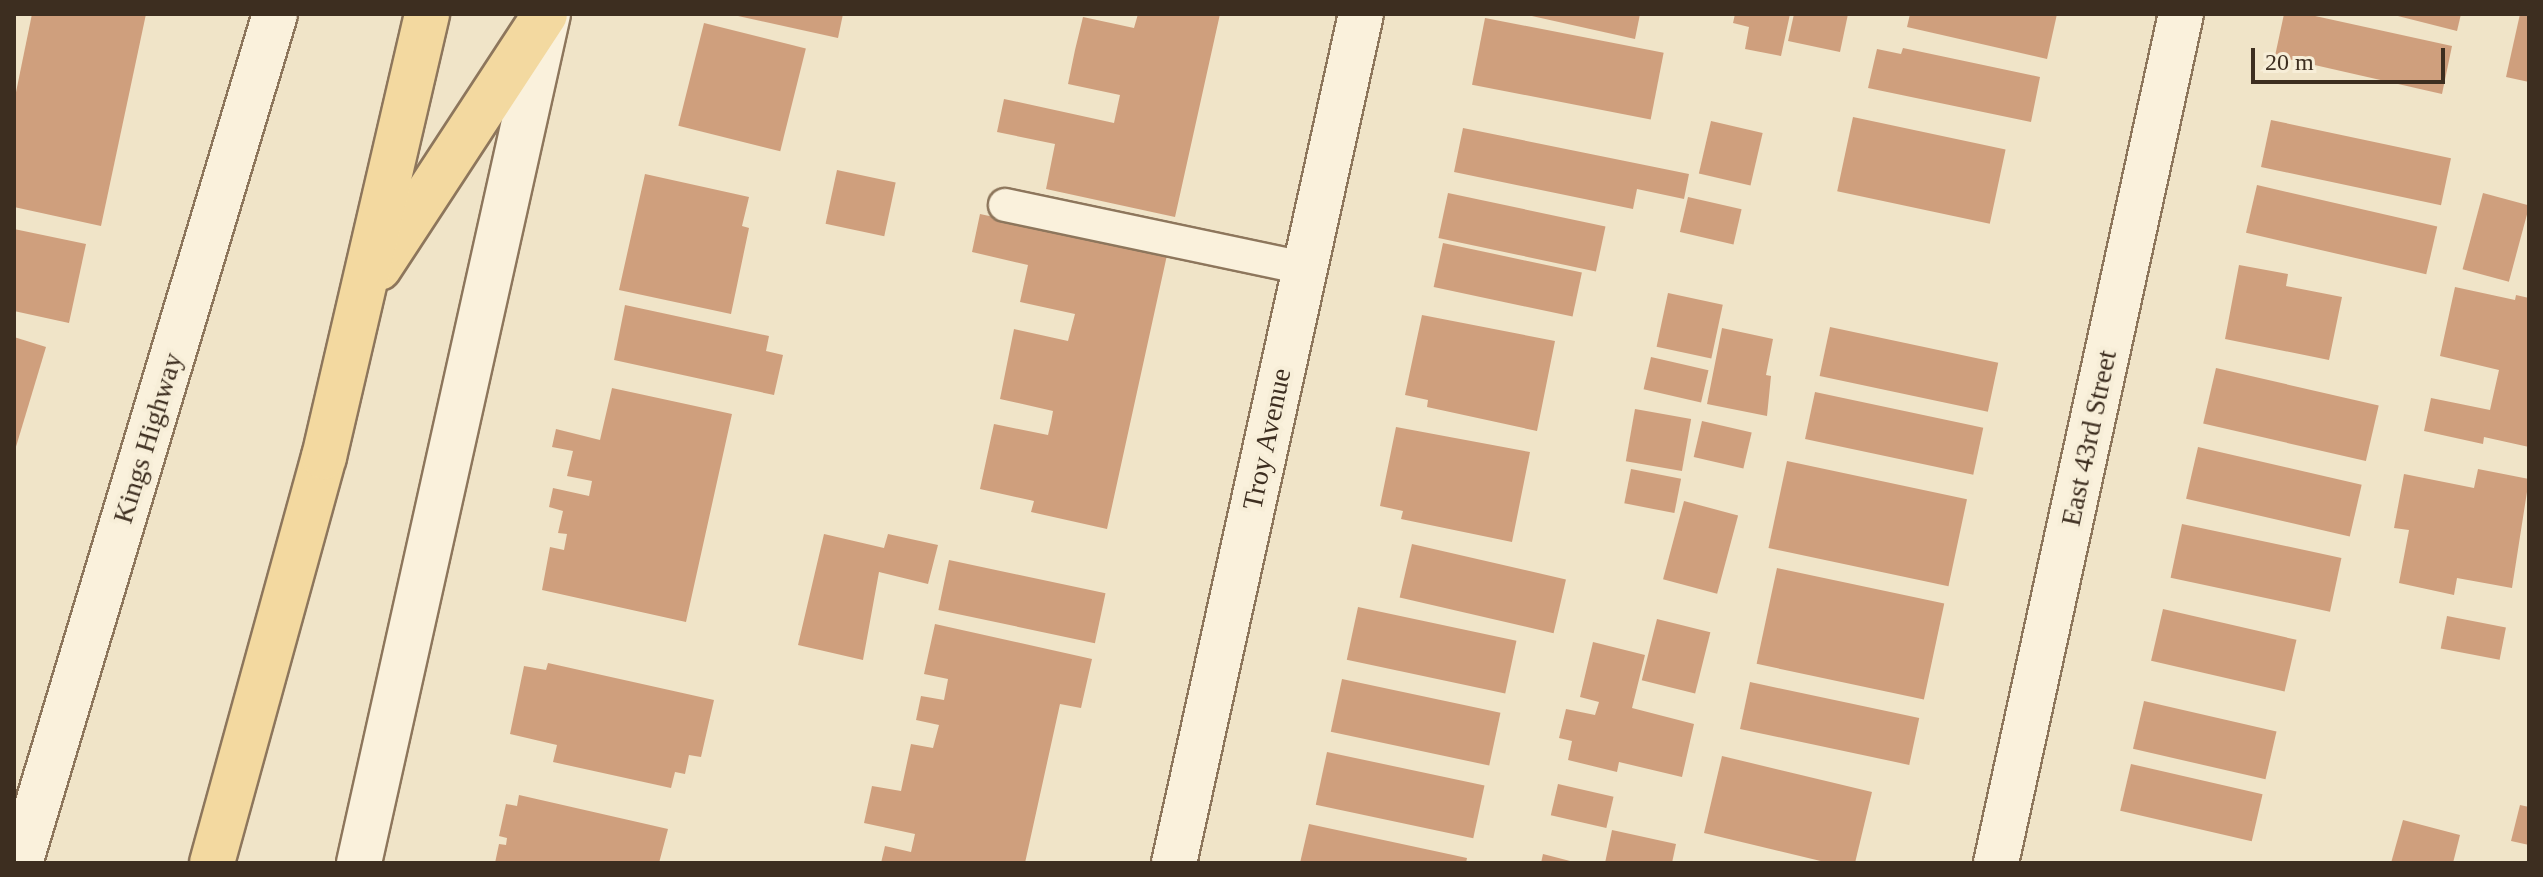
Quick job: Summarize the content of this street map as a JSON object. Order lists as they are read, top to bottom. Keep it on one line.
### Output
{"streets":{"street":["Kings Highway","East 43rd Street","Troy Avenue"]},"scale_bar":"20 m"}
